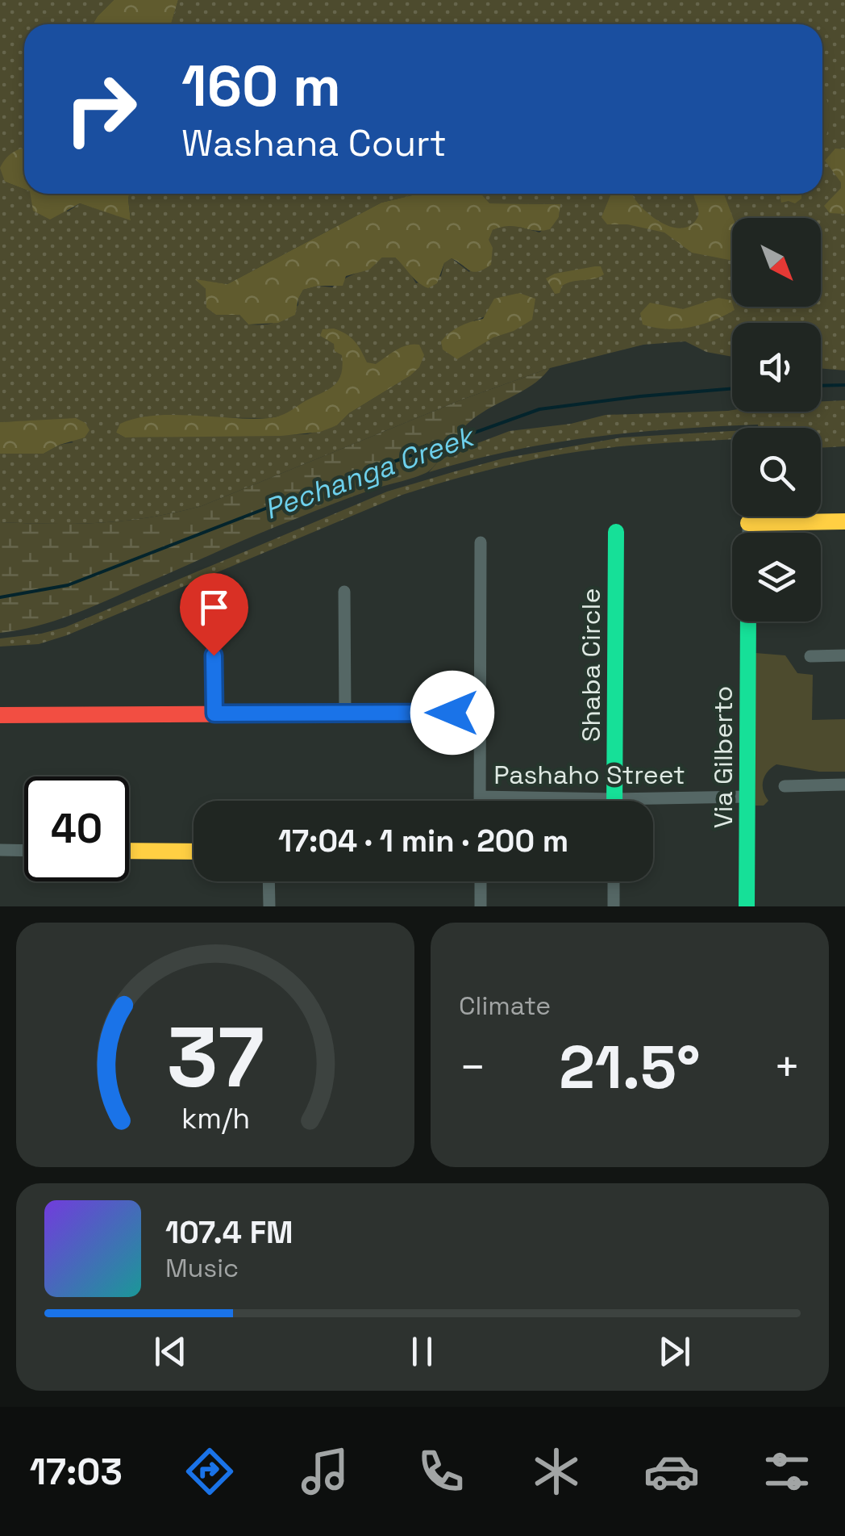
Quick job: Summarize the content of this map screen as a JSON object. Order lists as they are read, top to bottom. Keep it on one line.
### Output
{"streets":{"street":["Shaba Circle","Via Gilberto","Pashaho Street"]},"crossings":[["Via Gilberto","Pashaho Street"]],"water":["Pechanga Creek"],"north":"bottom right","page":{"turn":["160 m","Washana Court"],"limit":"40","trip":"17:04 · 1 min · 200 m","tile":"Climate","heat":["−","21.5°","+"],"song":["107.4 FM","Music"],"tabs":"17:03","gauge":["37","km/h"]}}
